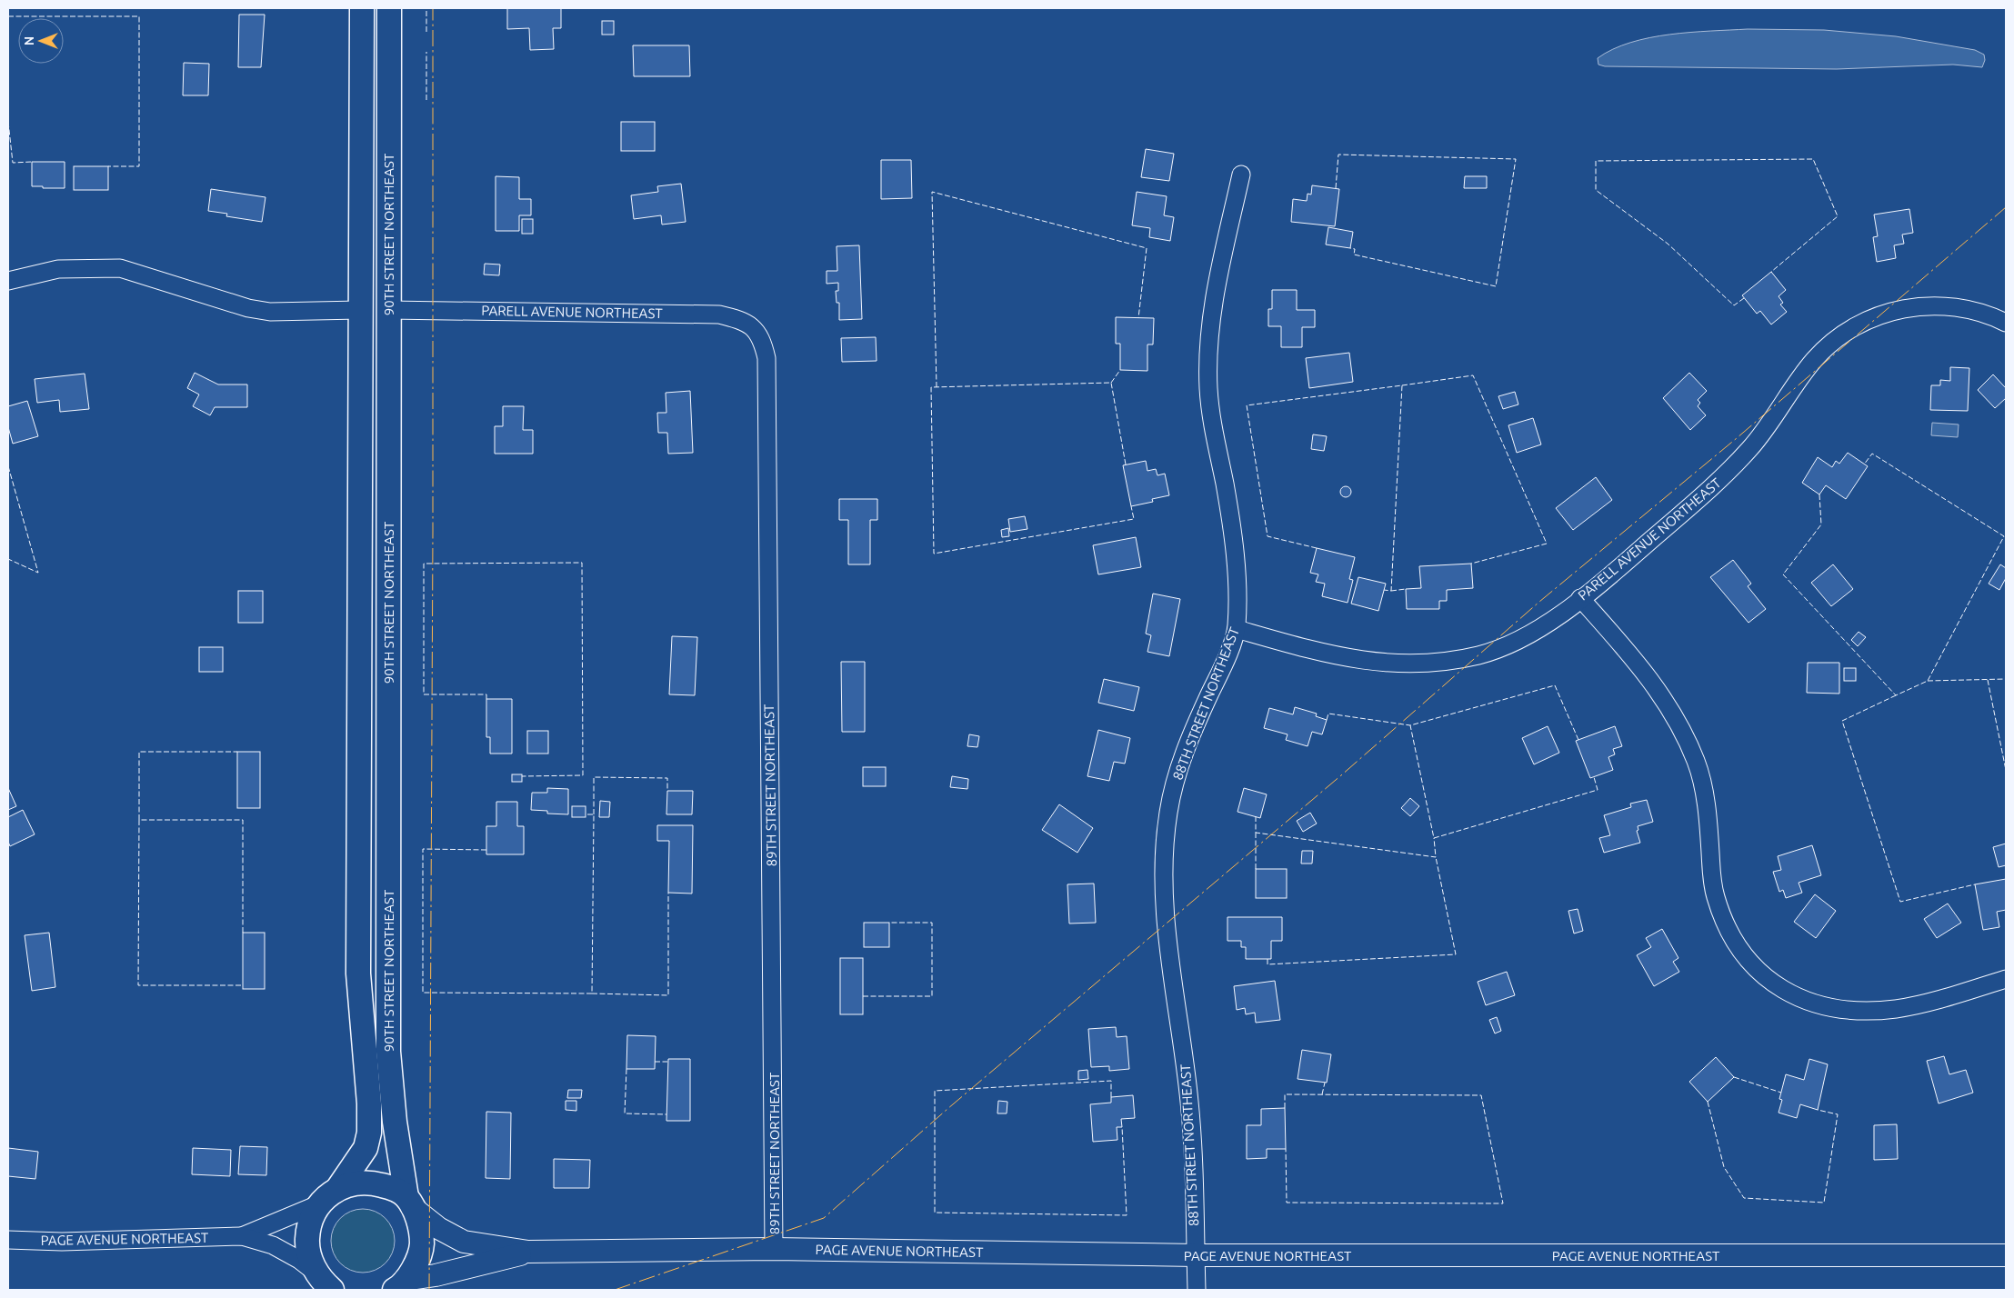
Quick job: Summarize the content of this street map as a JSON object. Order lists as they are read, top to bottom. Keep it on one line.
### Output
{"streets":{"main road":["90TH STREET NORTHEAST"],"street":["PARELL AVENUE NORTHEAST","88TH STREET NORTHEAST","89TH STREET NORTHEAST","PAGE AVENUE NORTHEAST"]},"crossings":[["90TH STREET NORTHEAST","PARELL AVENUE NORTHEAST"],["90TH STREET NORTHEAST","PAGE AVENUE NORTHEAST"],["PARELL AVENUE NORTHEAST","88TH STREET NORTHEAST"],["PARELL AVENUE NORTHEAST","89TH STREET NORTHEAST"],["88TH STREET NORTHEAST","PAGE AVENUE NORTHEAST"],["89TH STREET NORTHEAST","PAGE AVENUE NORTHEAST"]],"north":"left"}
